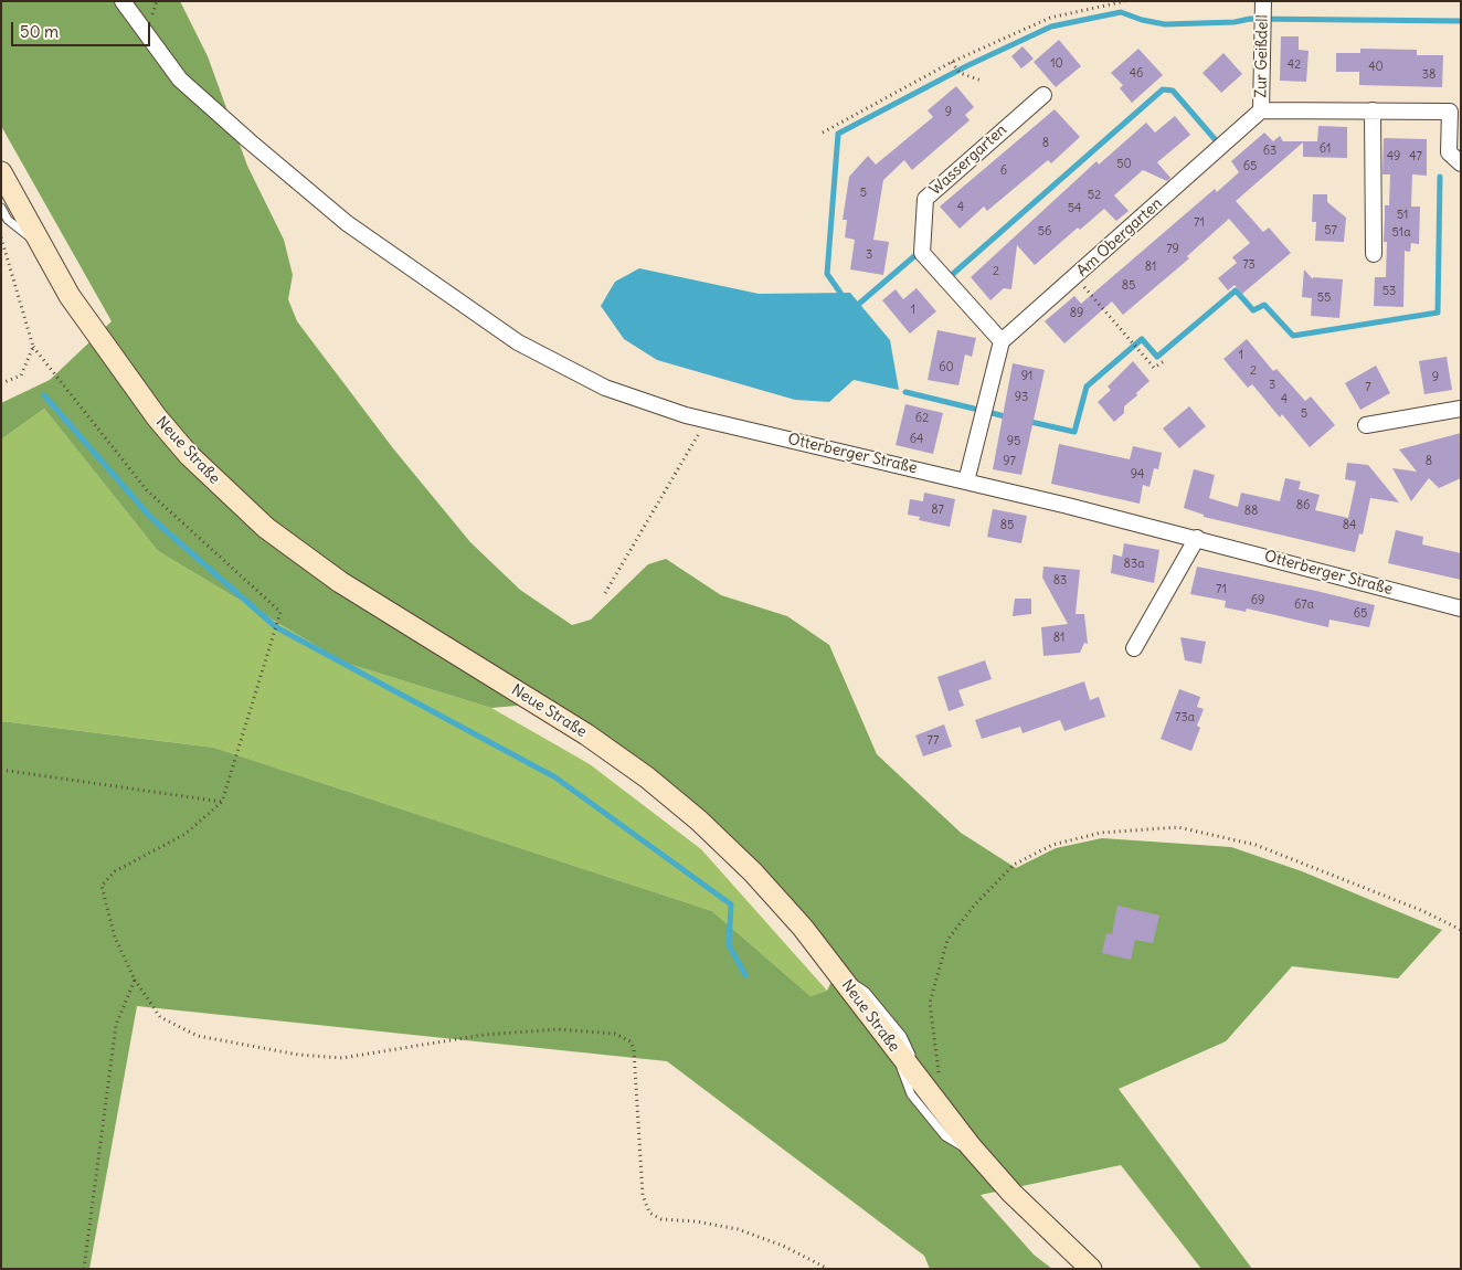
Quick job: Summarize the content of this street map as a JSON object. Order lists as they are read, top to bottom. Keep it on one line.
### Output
{"streets":{"main road":["Neue Straße"],"street":["Zur Geißdell","Wassergarten","Am Obergarten","Otterberger Straße"]},"crossings":[["Zur Geißdell","Am Obergarten"],["Wassergarten","Am Obergarten"]],"house_numbers":["10","42","40","46","38","9","8","61","63","49","47","50","65","6","5","52","4","54","51","71","57","56","51a","79","3","73","81","2","85","53","55","1","89","1","60","2","91","9","3","7","93","4","5","62","64","95","97","8","94","86","87","88","85","84","83a","83","71","69","67a","65","81","73a","77"],"scale_bar":"50 m"}
